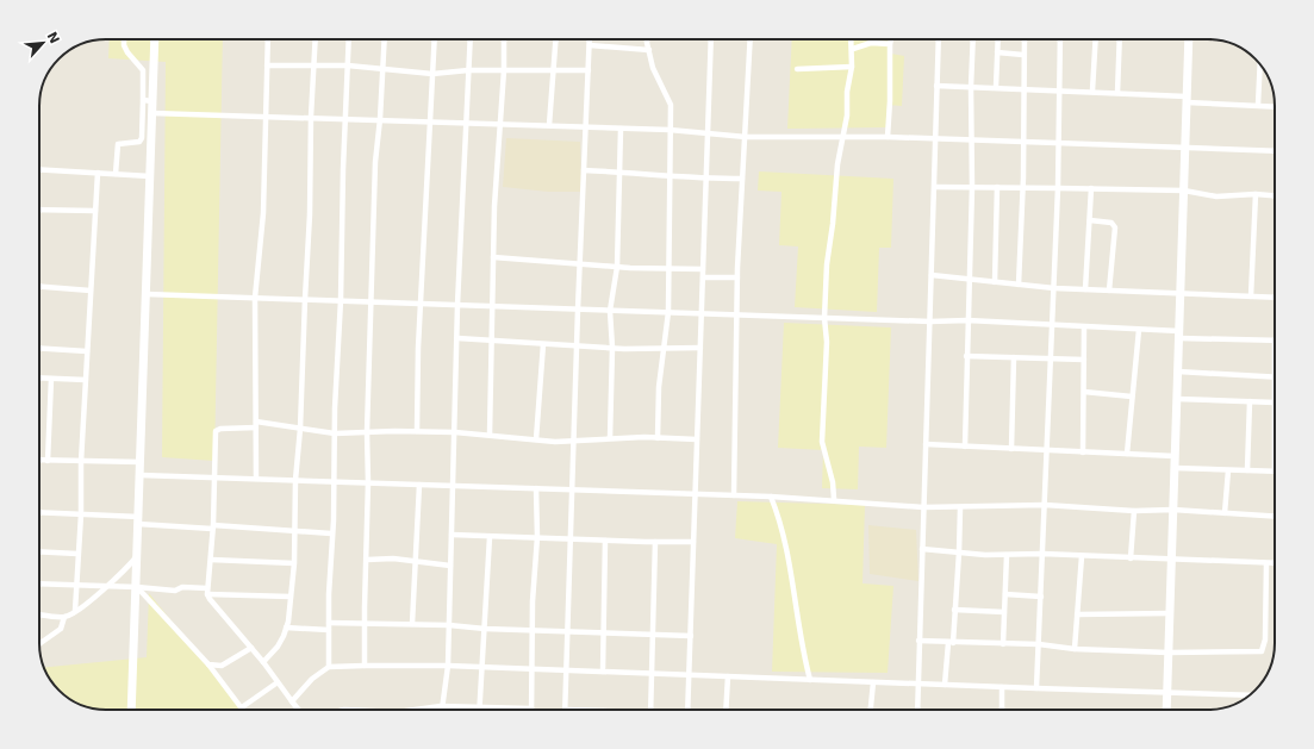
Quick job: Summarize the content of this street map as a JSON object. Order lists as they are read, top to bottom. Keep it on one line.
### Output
{"north":"top right"}
